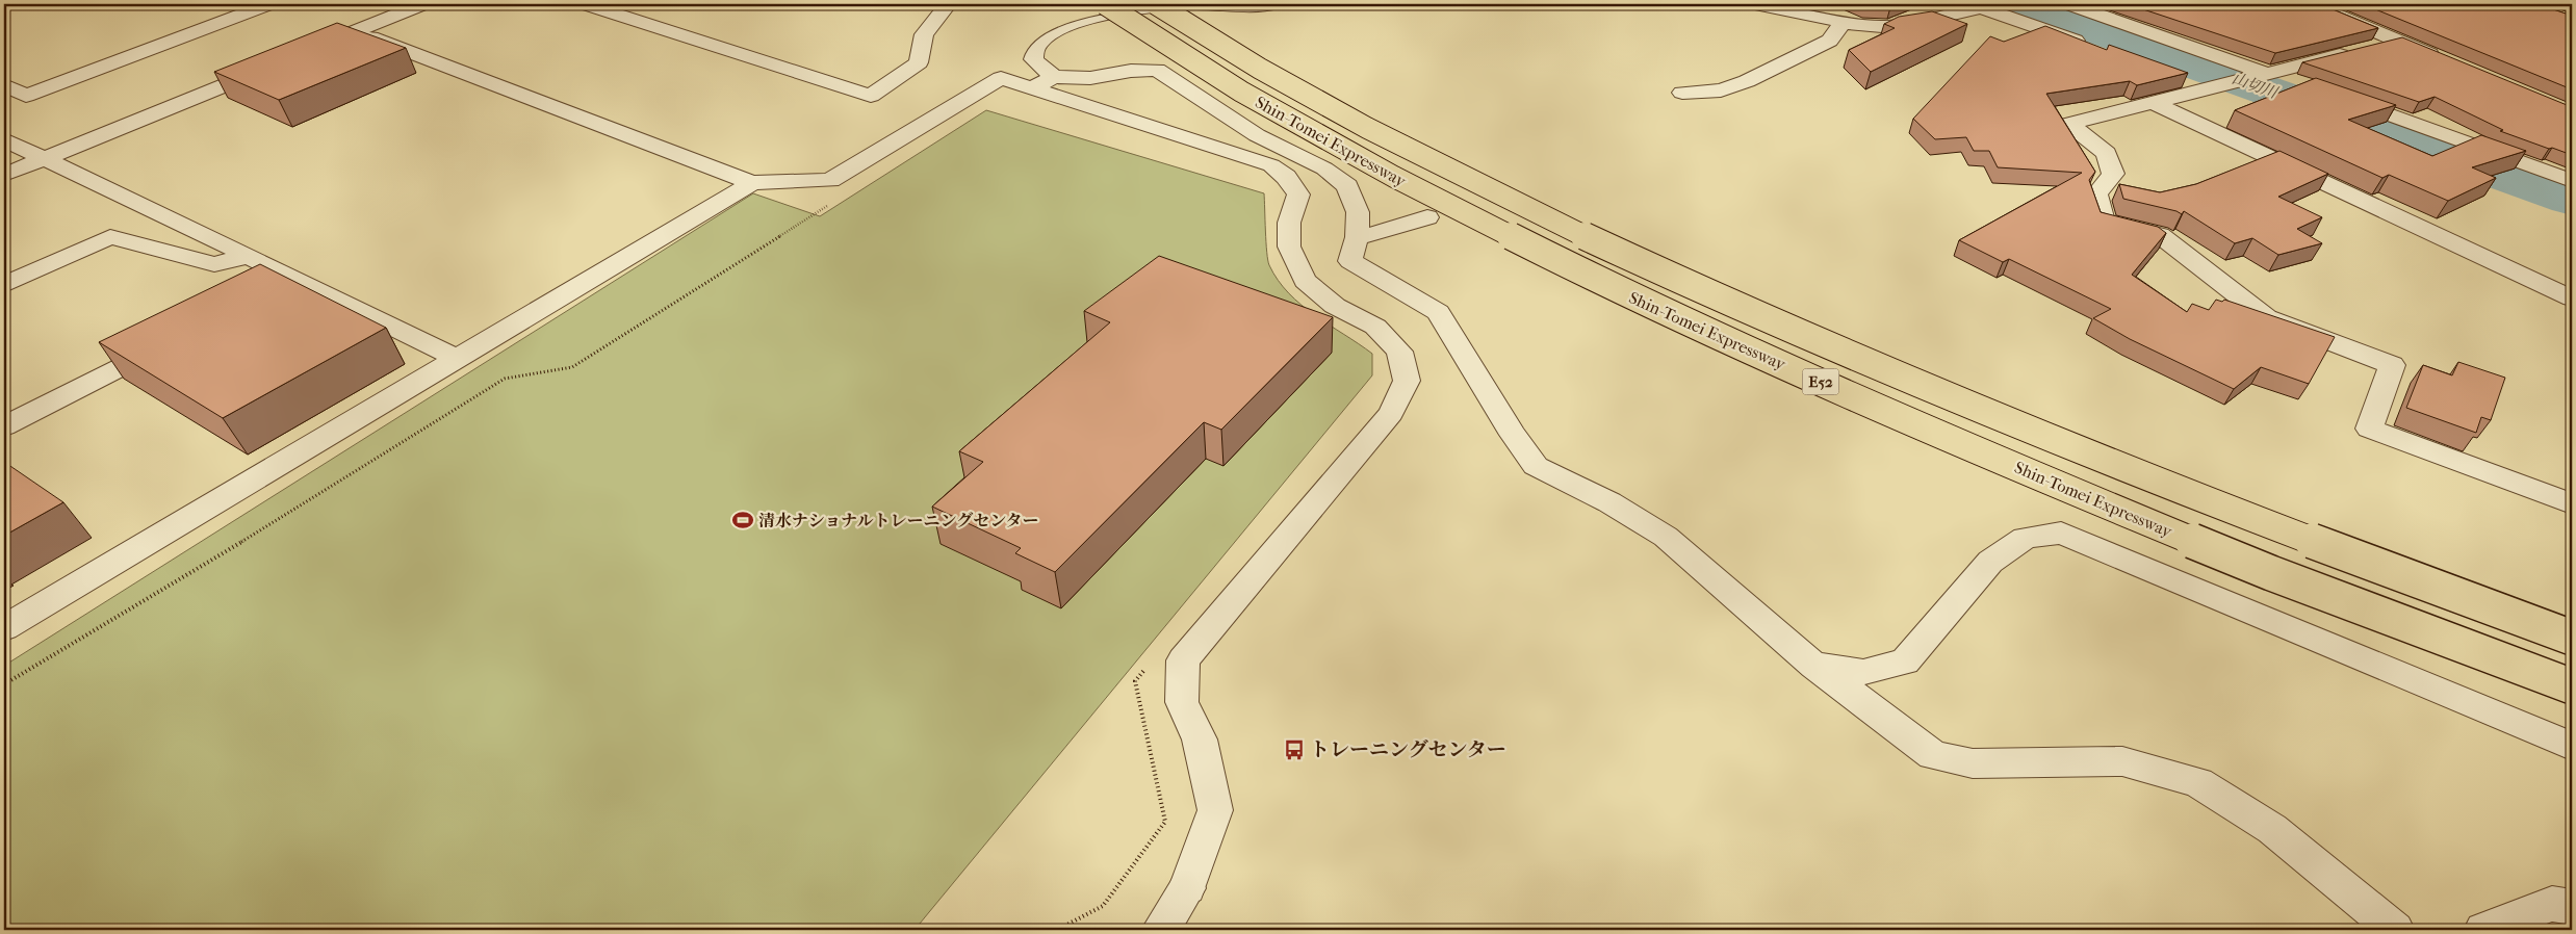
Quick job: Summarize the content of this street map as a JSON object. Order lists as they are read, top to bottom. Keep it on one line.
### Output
{"streets":{"highway":["Shin-Tomei Expressway","E52"]},"water":["山切川"],"places":{"sports":["清水ナショナルトレーニングセンター"],"bus stop":["トレーニングセンター"]}}
